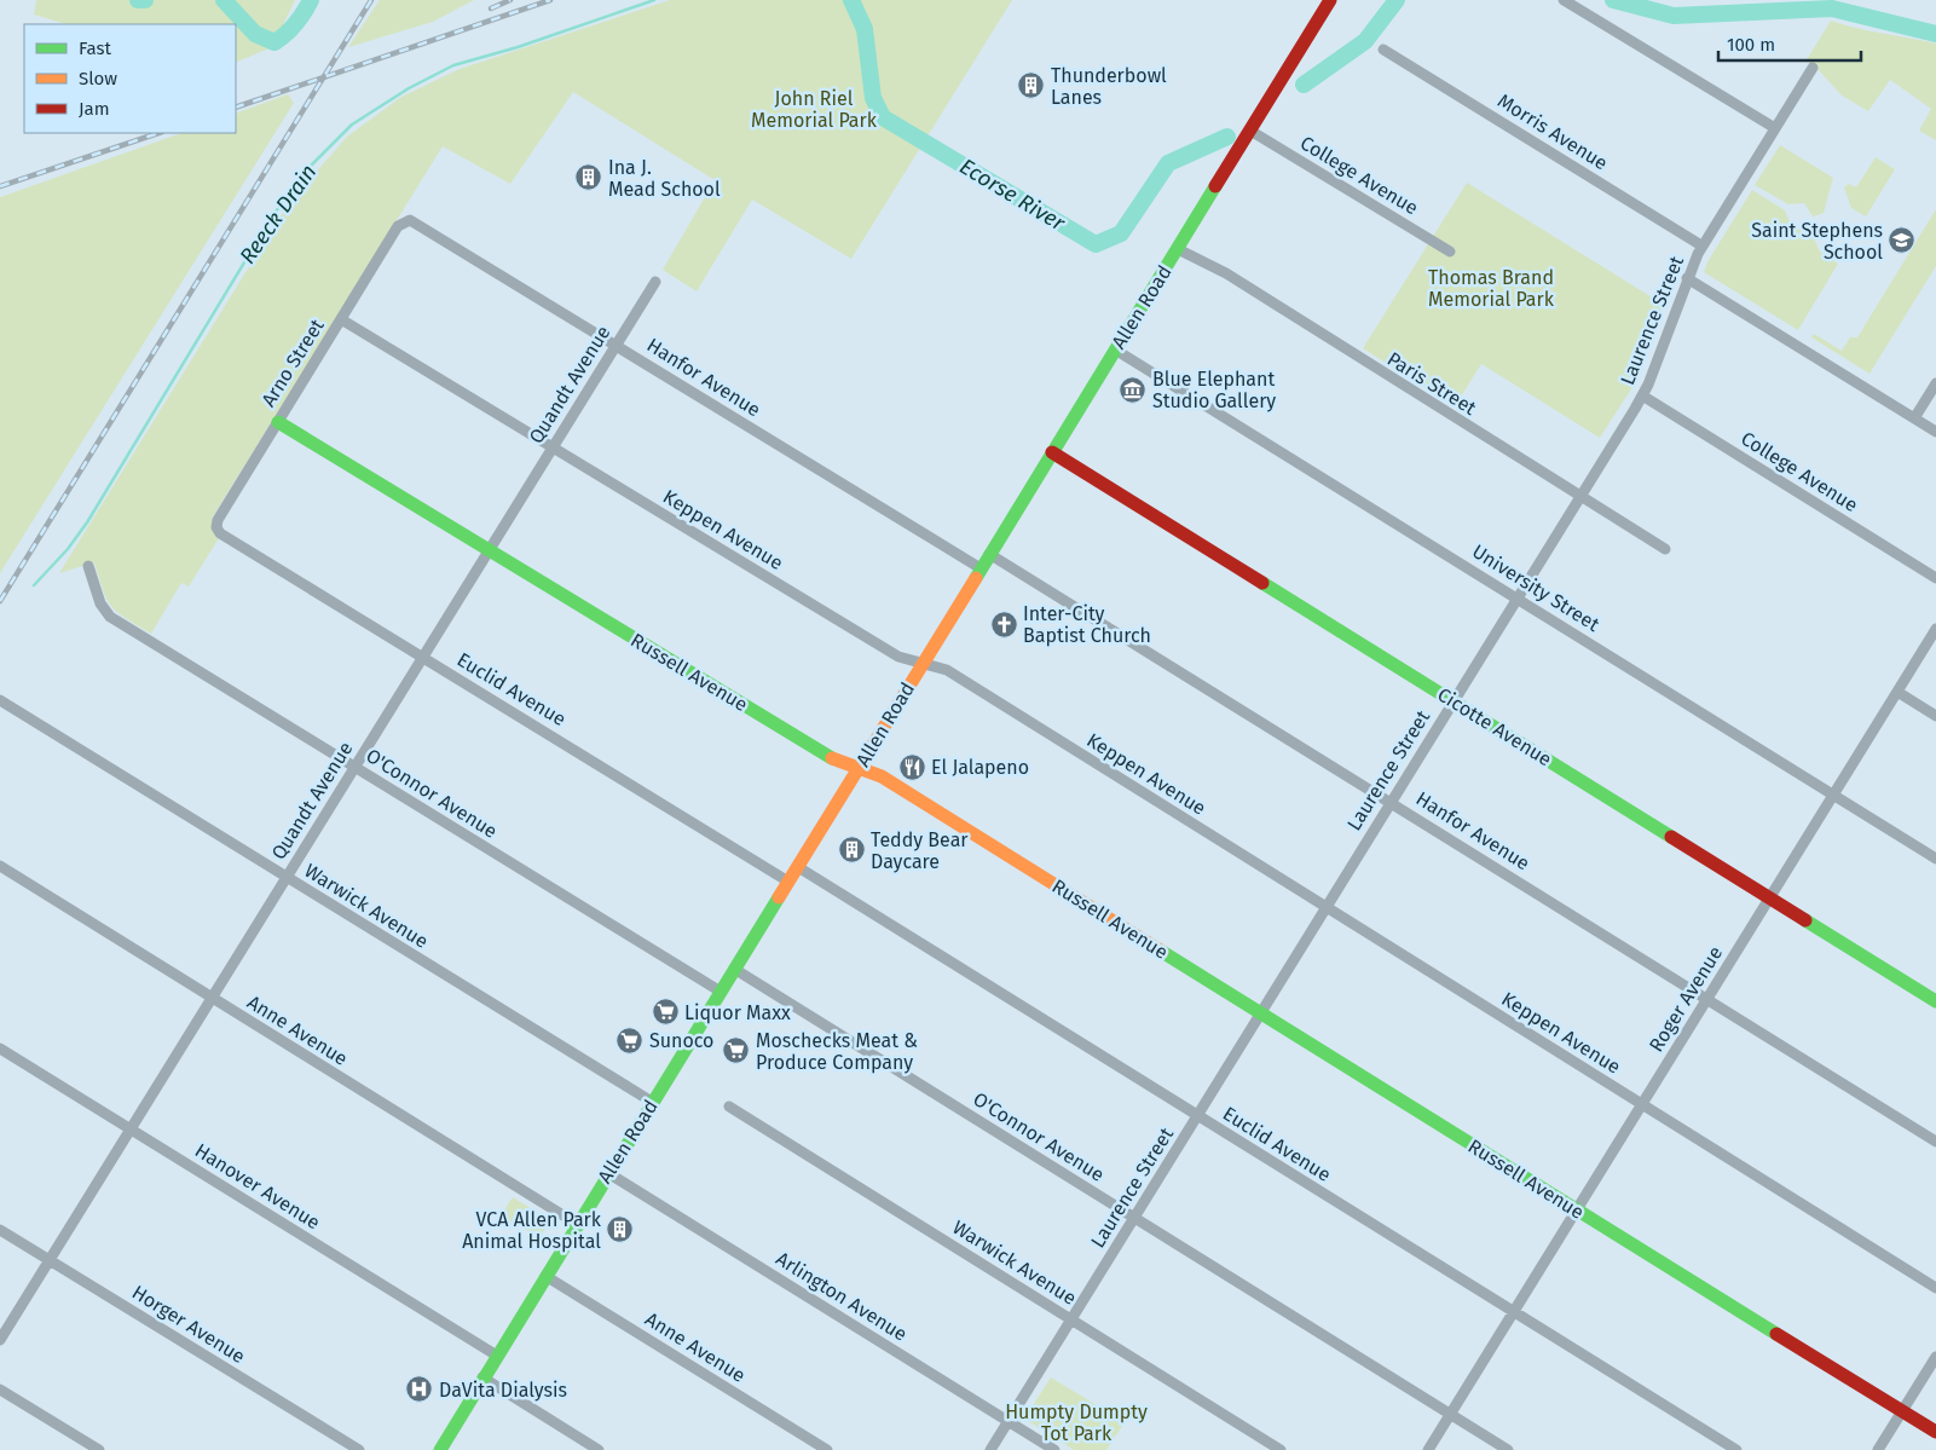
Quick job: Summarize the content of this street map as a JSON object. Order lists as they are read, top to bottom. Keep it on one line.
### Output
{"streets":{"street":["Morris Avenue","College Avenue","Allen Road","Laurence Street","Arno Street","Hanfor Avenue","Paris Street","Quandt Avenue","Keppen Avenue","University Street","Russell Avenue","Euclid Avenue","Cicotte Avenue","O'Connor Avenue","Warwick Avenue","Roger Avenue","Anne Avenue","Hanover Avenue","Arlington Avenue","Horger Avenue"]},"crossings":[["Morris Avenue","Laurence Street"],["College Avenue","Allen Road"],["College Avenue","Laurence Street"],["Allen Road","Hanfor Avenue"],["Allen Road","Paris Street"],["Allen Road","Keppen Avenue"],["Allen Road","University Street"],["Allen Road","Russell Avenue"],["Allen Road","Euclid Avenue"],["Allen Road","Cicotte Avenue"],["Allen Road","O'Connor Avenue"],["Allen Road","Warwick Avenue"],["Allen Road","Anne Avenue"],["Allen Road","Hanover Avenue"],["Allen Road","Arlington Avenue"],["Laurence Street","Hanfor Avenue"],["Laurence Street","Paris Street"],["Laurence Street","Keppen Avenue"],["Laurence Street","University Street"],["Laurence Street","Russell Avenue"],["Laurence Street","Euclid Avenue"],["Laurence Street","Cicotte Avenue"],["Laurence Street","O'Connor Avenue"],["Laurence Street","Warwick Avenue"],["Laurence Street","Arlington Avenue"],["Arno Street","Hanfor Avenue"],["Arno Street","Keppen Avenue"],["Arno Street","Russell Avenue"],["Arno Street","Euclid Avenue"],["Hanfor Avenue","Quandt Avenue"],["Hanfor Avenue","Roger Avenue"],["Quandt Avenue","Keppen Avenue"],["Quandt Avenue","Russell Avenue"],["Quandt Avenue","Euclid Avenue"],["Quandt Avenue","O'Connor Avenue"],["Quandt Avenue","Warwick Avenue"],["Quandt Avenue","Anne Avenue"],["Quandt Avenue","Hanover Avenue"],["Quandt Avenue","Horger Avenue"],["Keppen Avenue","Roger Avenue"],["University Street","Roger Avenue"],["Russell Avenue","Roger Avenue"],["Euclid Avenue","Roger Avenue"],["Cicotte Avenue","Roger Avenue"],["O'Connor Avenue","Roger Avenue"]],"water":["Ecorse River","Reeck Drain"],"parks":["John Riel Memorial Park","Thomas Brand Memorial Park","Humpty Dumpty Tot Park"],"places":{"building":["Thunderbowl Lanes","Ina J. Mead School","Teddy Bear Daycare","VCA Allen Park Animal Hospital"],"school or university":["Saint Stephens School"],"museum":["Blue Elephant Studio Gallery"],"church":["Inter-City Baptist Church"],"restaurant":["El Jalapeno"],"supermarket":["Liquor Maxx","Sunoco","Moschecks Meat & Produce Company"],"hospital":["DaVita Dialysis"]},"legend":["Fast","Slow","Jam"],"scale_bar":"100 m"}
